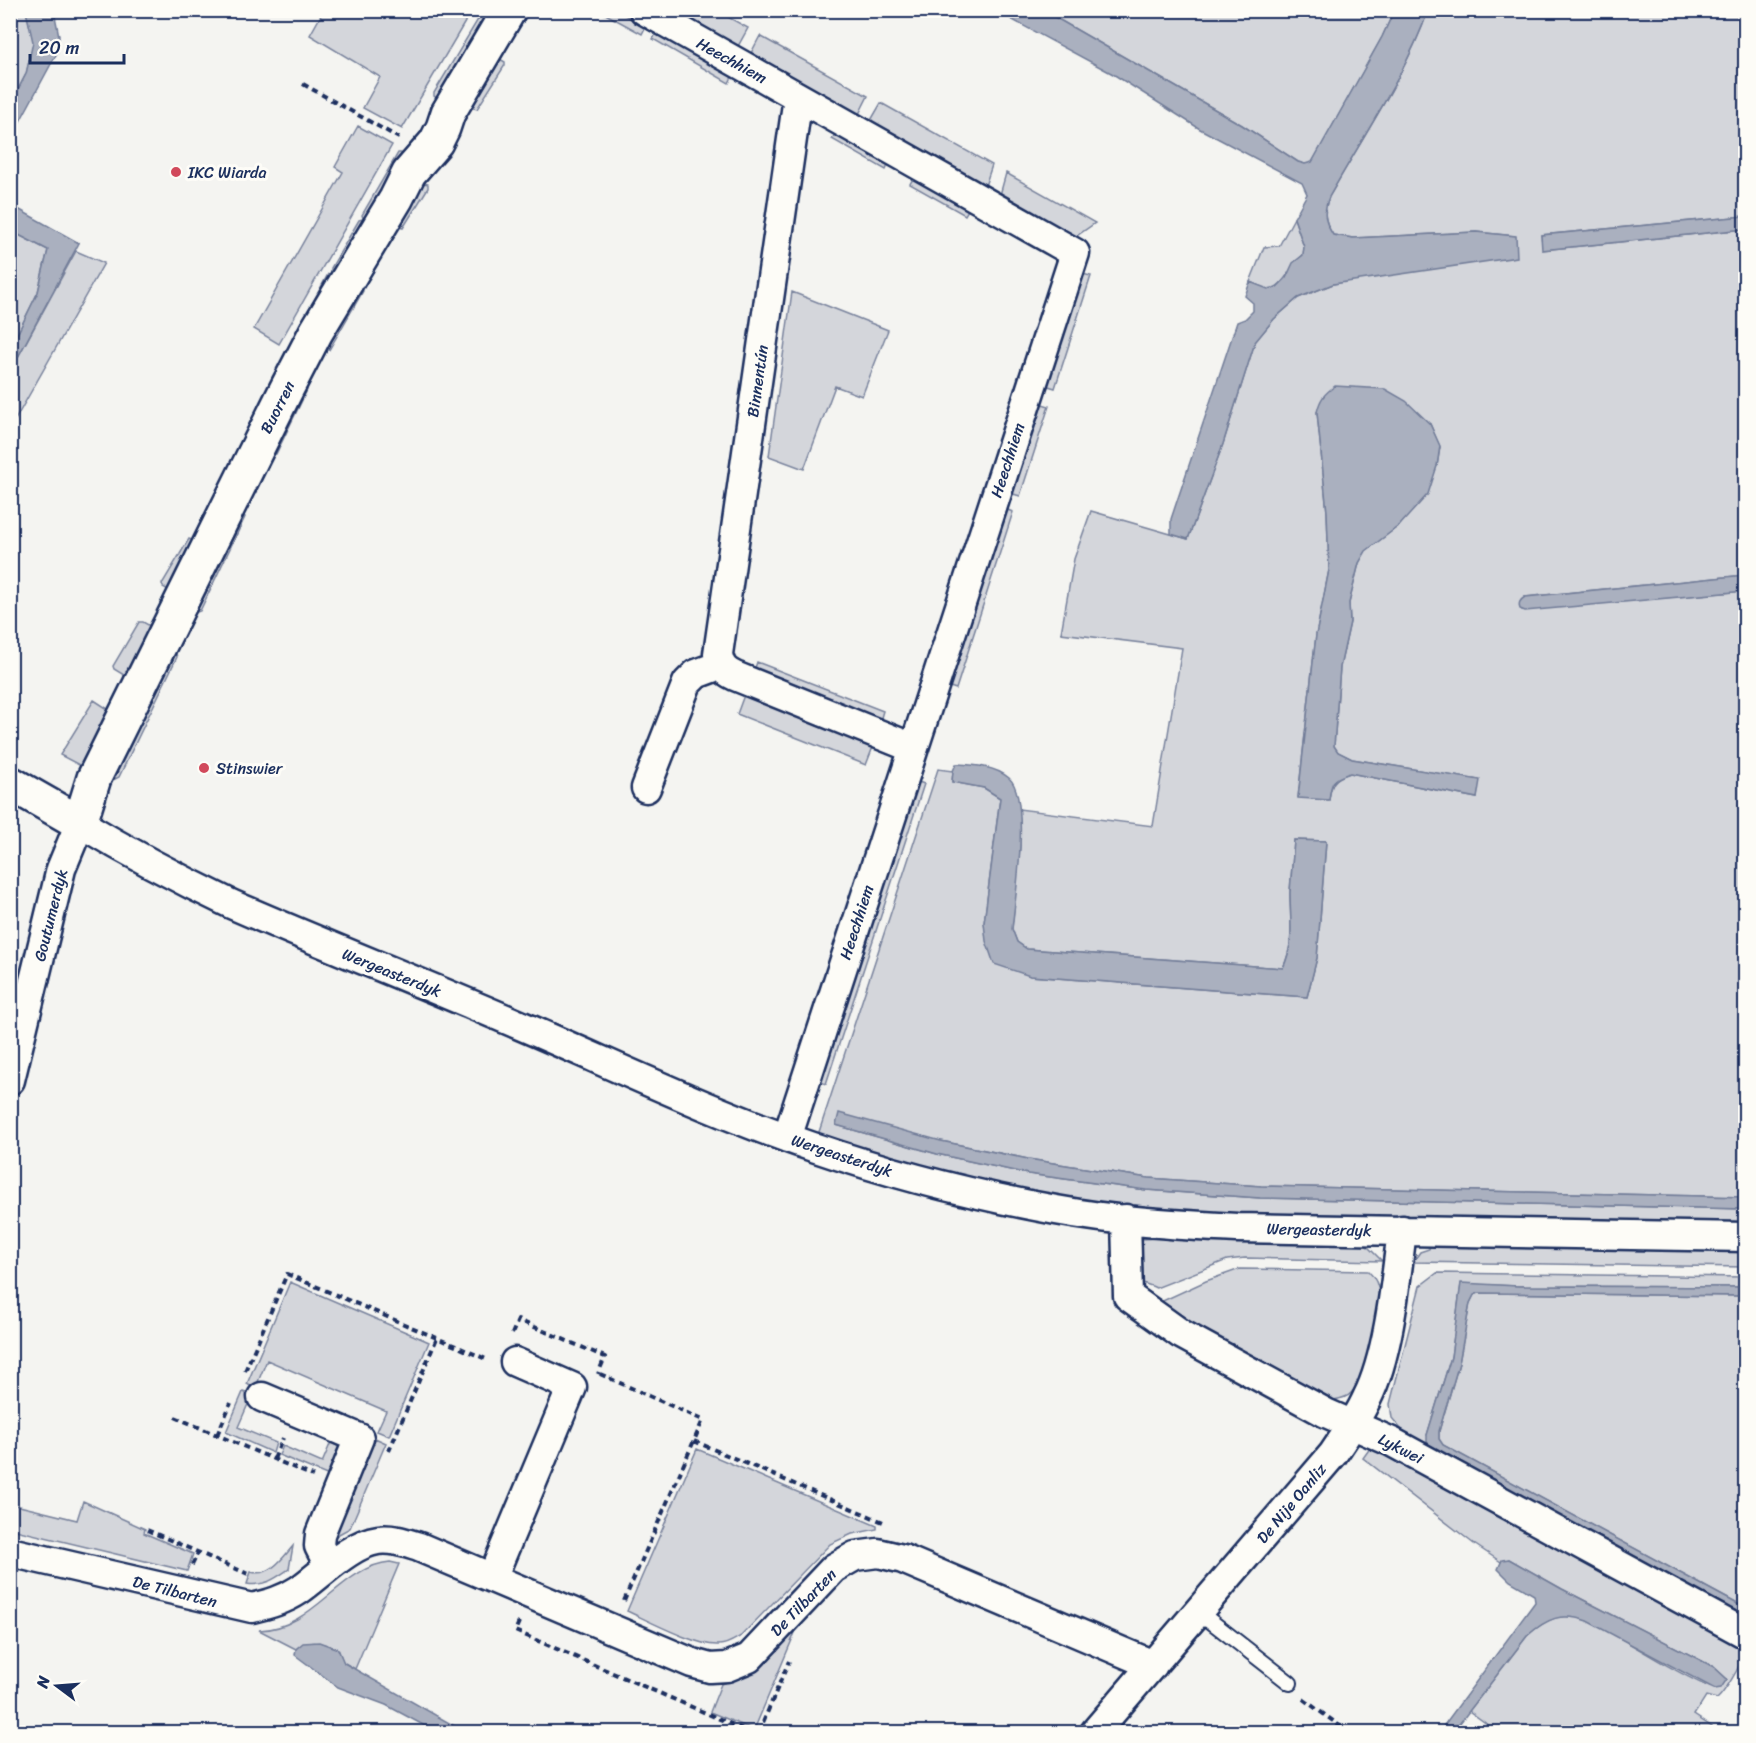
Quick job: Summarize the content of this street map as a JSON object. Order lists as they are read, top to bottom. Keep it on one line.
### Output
{"streets":{"street":["Heechhiem","Binnentún","Buorren","Goutumerdyk","Wergeasterdyk","Lykwei","De Nije Oanliz","De Tilbarten"]},"crossings":[["Heechhiem","Binnentún"],["Heechhiem","Wergeasterdyk"],["Buorren","Goutumerdyk"],["Buorren","Wergeasterdyk"],["Goutumerdyk","Wergeasterdyk"],["Wergeasterdyk","Lykwei"],["Wergeasterdyk","De Nije Oanliz"],["Lykwei","De Nije Oanliz"],["De Nije Oanliz","De Tilbarten"]],"places":["IKC Wiarda","Stinswier"],"scale_bar":"20 m","north":"left"}
